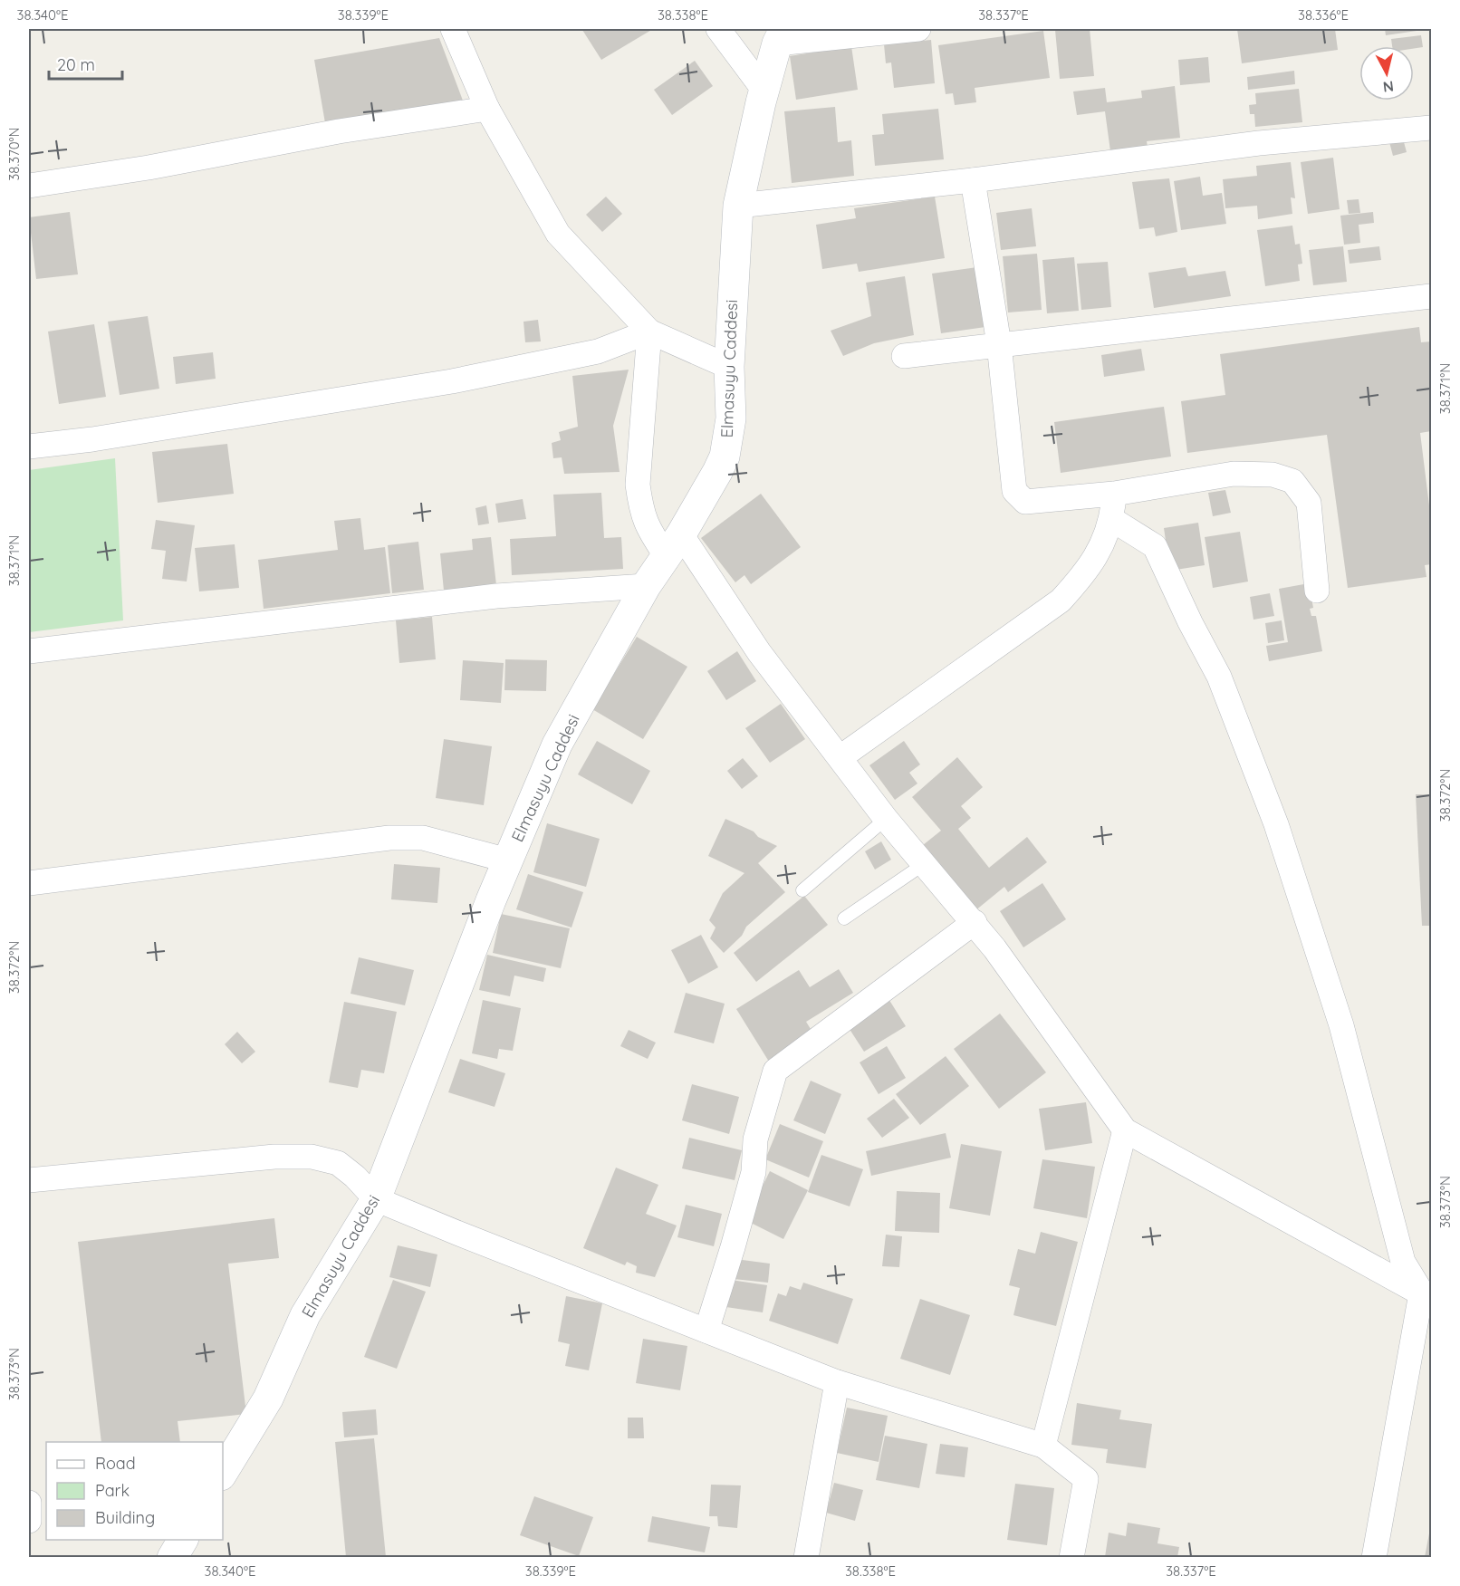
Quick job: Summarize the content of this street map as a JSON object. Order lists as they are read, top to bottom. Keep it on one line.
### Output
{"streets":{"street":["Elmasuyu Caddesi"]},"legend":["Road","Park","Building"],"scale_bar":"20 m","north":"bottom","coordinates":["38.340°E","38.339°E","38.338°E","38.337°E","38.336°E","38.370°N","38.371°N","38.372°N","38.373°N"]}
